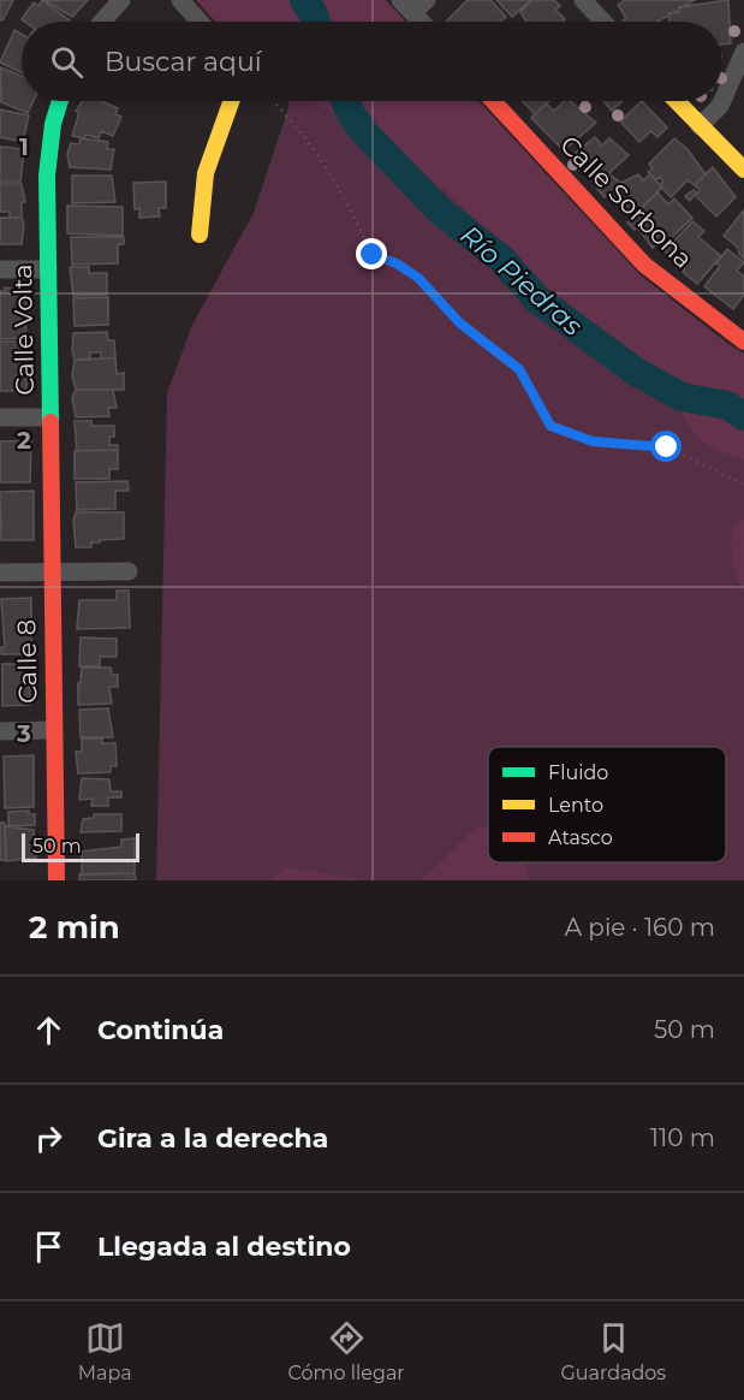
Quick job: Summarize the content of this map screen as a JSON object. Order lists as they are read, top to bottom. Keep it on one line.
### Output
{"streets":{"street":["Calle Sorbona","Calle Volta","Calle 8"]},"crossings":[["Calle Volta","Calle 8"]],"water":["Río Piedras"],"legend":["Fluido","Lento","Atasco"],"scale_bar":"50 m","page":{"search":"Buscar aquí","scale":"50 m","heading":["2 min","A pie · 160 m"],"list":[["Continúa","50 m"],["Gira a la derecha","110 m"],"Llegada al destino"],"nav":["Mapa","Cómo llegar","Guardados"]},"grid":{"rows":["1","2","3"]}}
